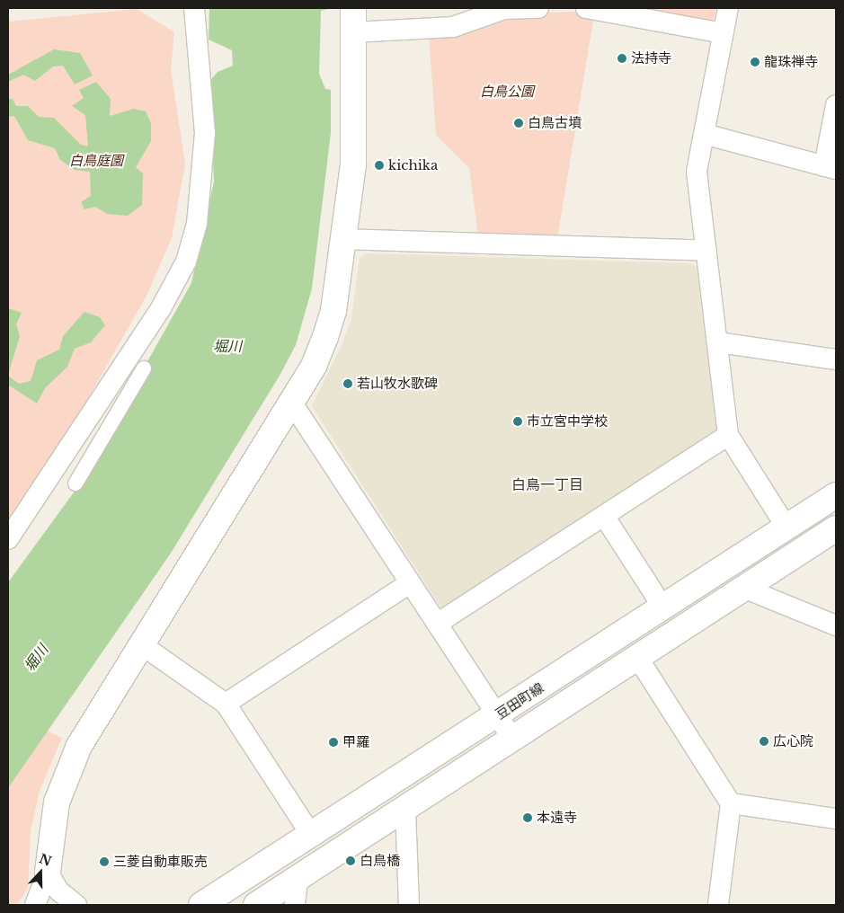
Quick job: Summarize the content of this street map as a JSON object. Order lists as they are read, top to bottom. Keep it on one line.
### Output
{"streets":{"street":["豆田町線"]},"districts":["白鳥一丁目"],"water":["堀川"],"parks":["白鳥公園","白鳥庭園"],"places":["法持寺","龍珠禅寺","白鳥古墳","kichika","若山牧水歌碑","市立宮中学校","広心院","甲羅","本遠寺","白鳥橋","三菱自動車販売"],"north":"top"}
